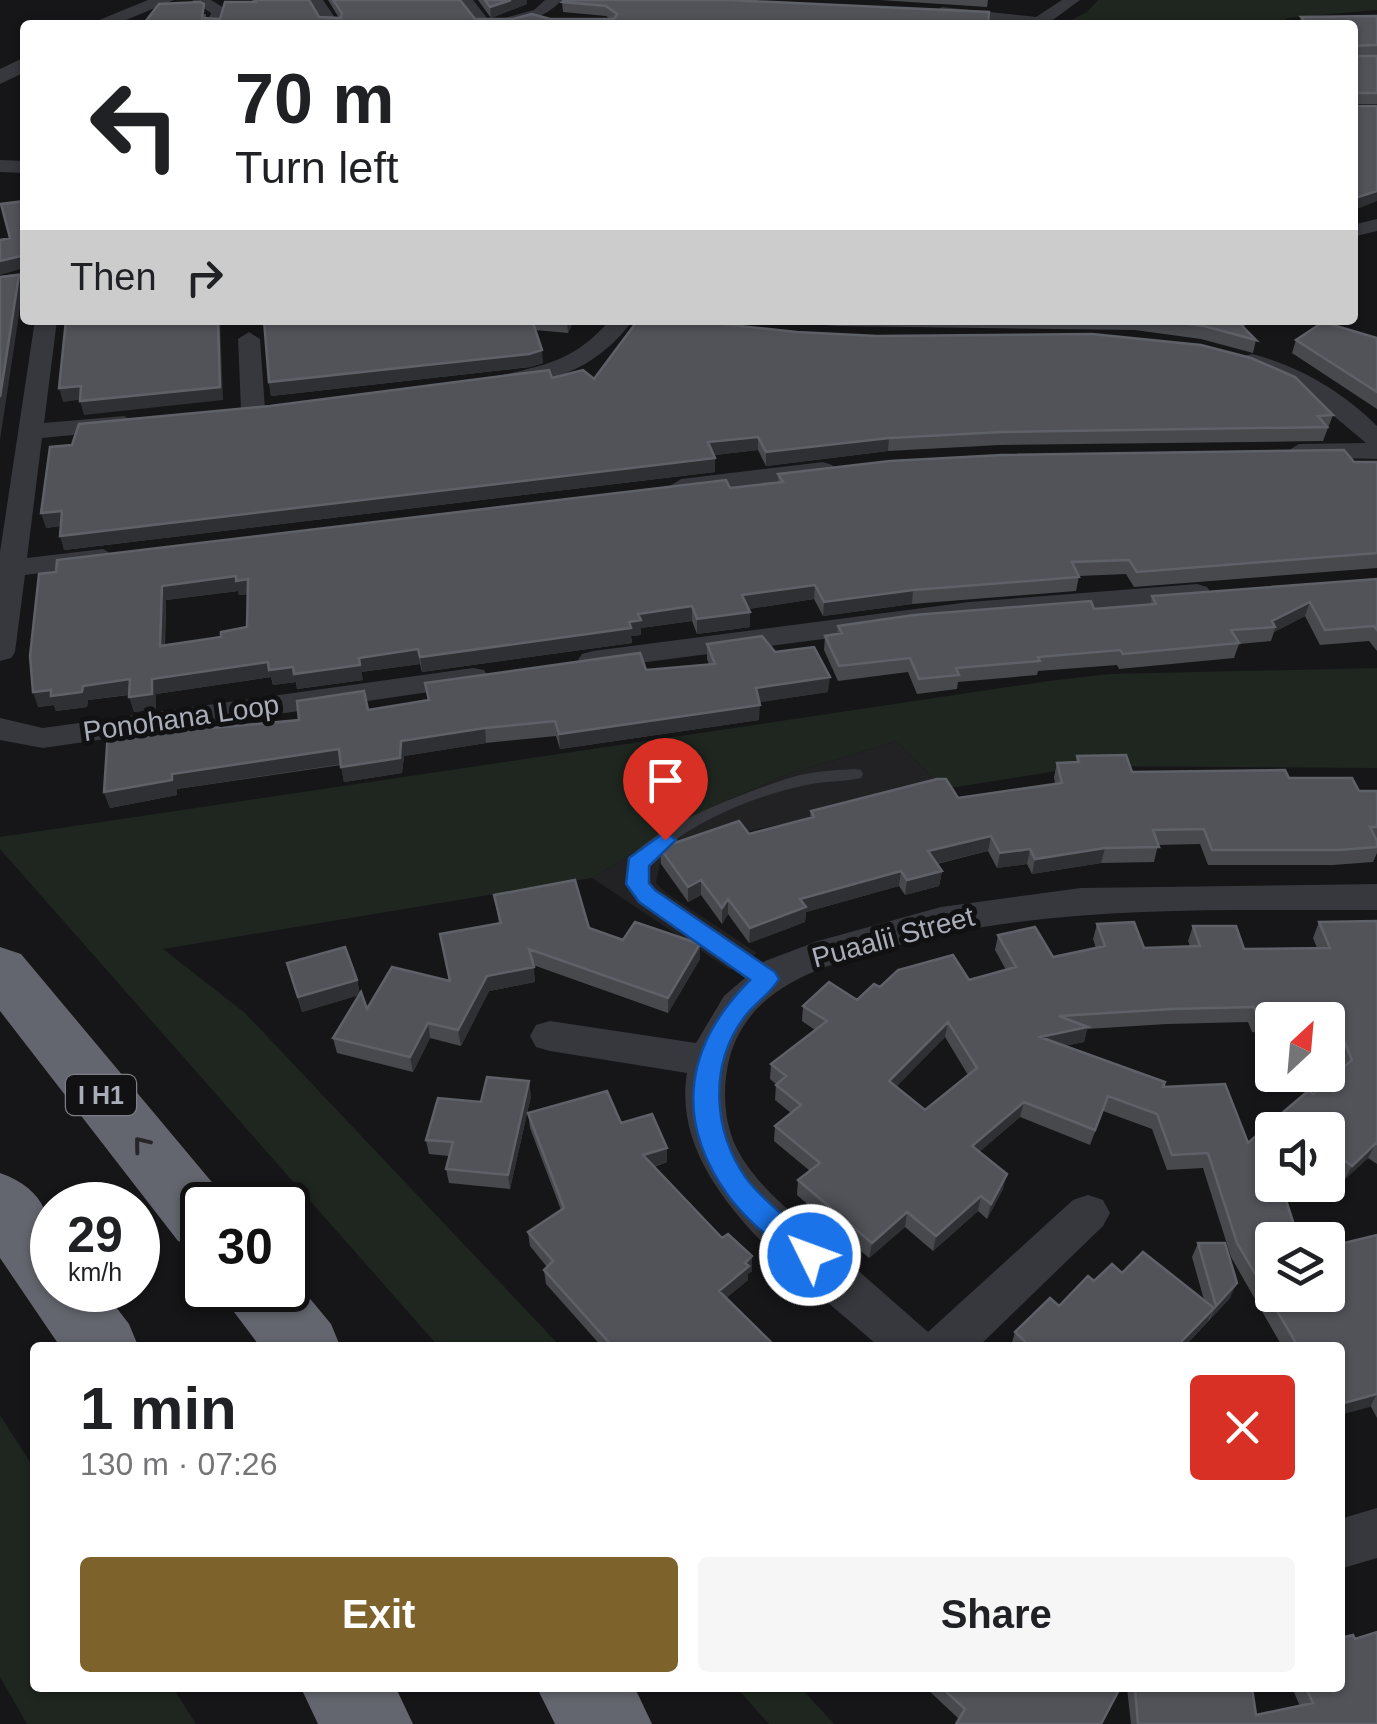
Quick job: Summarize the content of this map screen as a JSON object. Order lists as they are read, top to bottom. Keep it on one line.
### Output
{"streets":{"highway":["I H1"],"street":["Ponohana Loop","Puaalii Street"]},"north":"top right","page":{"turn":["70 m","Turn left"],"then":"Then","speed":"29 km/h","limit":"30","heading":["1 min","130 m · 07:26"],"buttons":["Exit","Share"]}}
